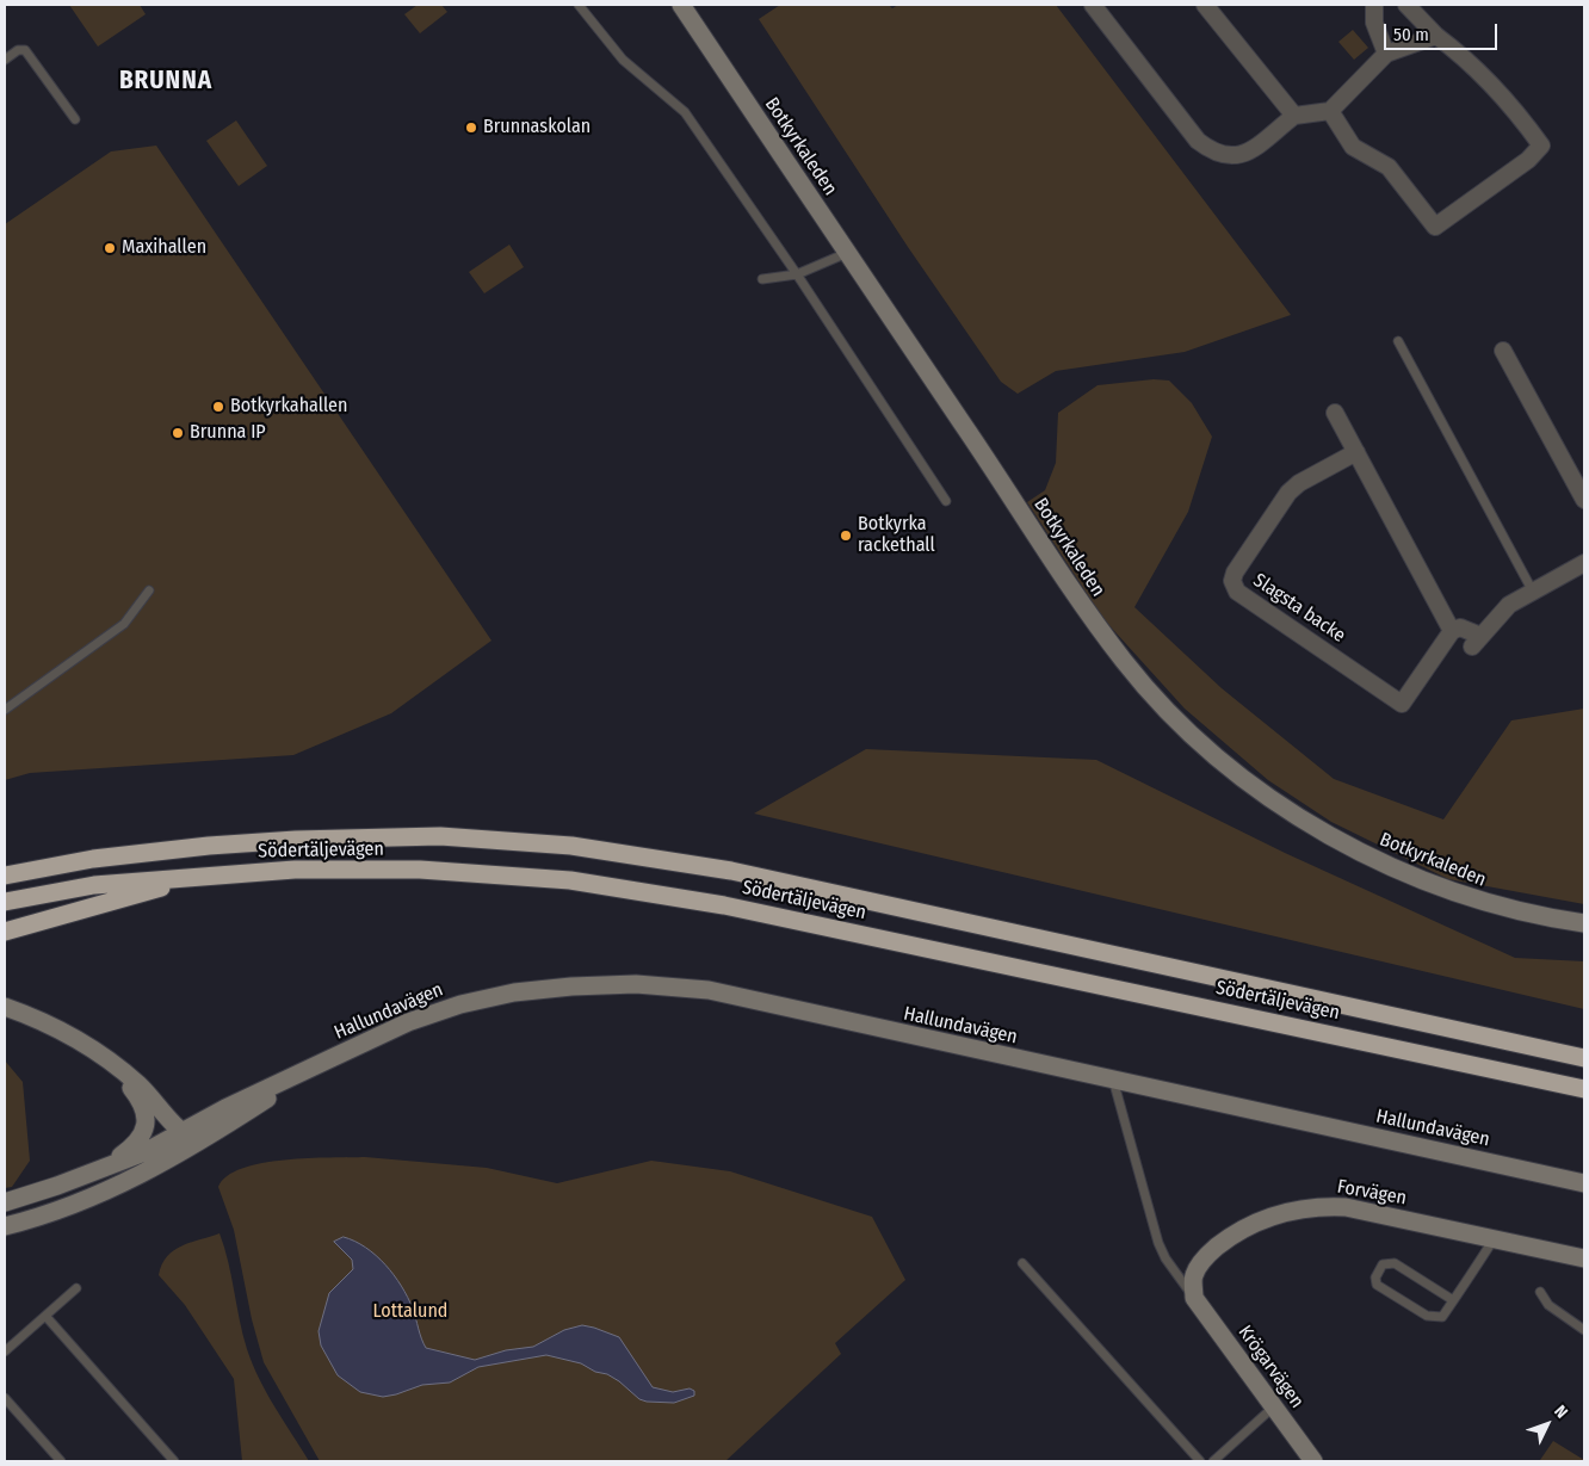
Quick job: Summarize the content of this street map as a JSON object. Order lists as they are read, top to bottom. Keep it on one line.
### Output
{"streets":{"highway":["Södertäljevägen"],"main road":["Botkyrkaleden","Hallundavägen","Forvägen","Krögarvägen"],"street":["Slagsta backe"]},"crossings":[["Forvägen","Krögarvägen"]],"districts":["BRUNNA"],"parks":["Lottalund"],"places":["Brunnaskolan","Maxihallen","Botkyrkahallen","Brunna IP","Botkyrka rackethall"],"scale_bar":"50 m","north":"top right"}
